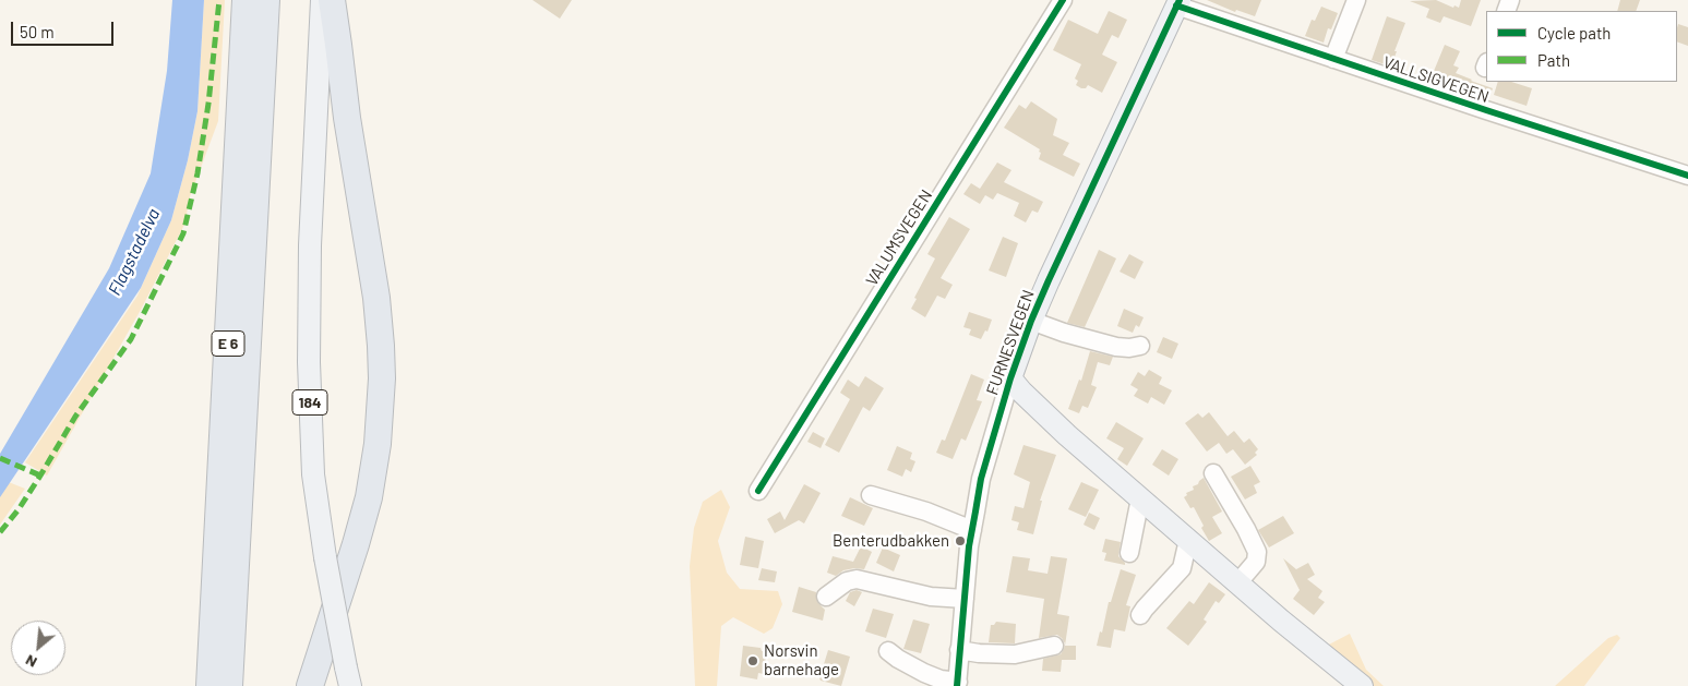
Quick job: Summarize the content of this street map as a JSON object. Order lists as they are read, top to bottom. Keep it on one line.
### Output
{"streets":{"highway":["E 6"],"main road":["FURNESVEGEN","184"],"street":["VALLSIGVEGEN","VALUMSVEGEN"]},"crossings":[["VALLSIGVEGEN","FURNESVEGEN"]],"water":["Flagstadelva"],"places":["Benterudbakken","Norsvin barnehage"],"legend":["Cycle path","Path"],"scale_bar":"50 m","north":"bottom left"}
